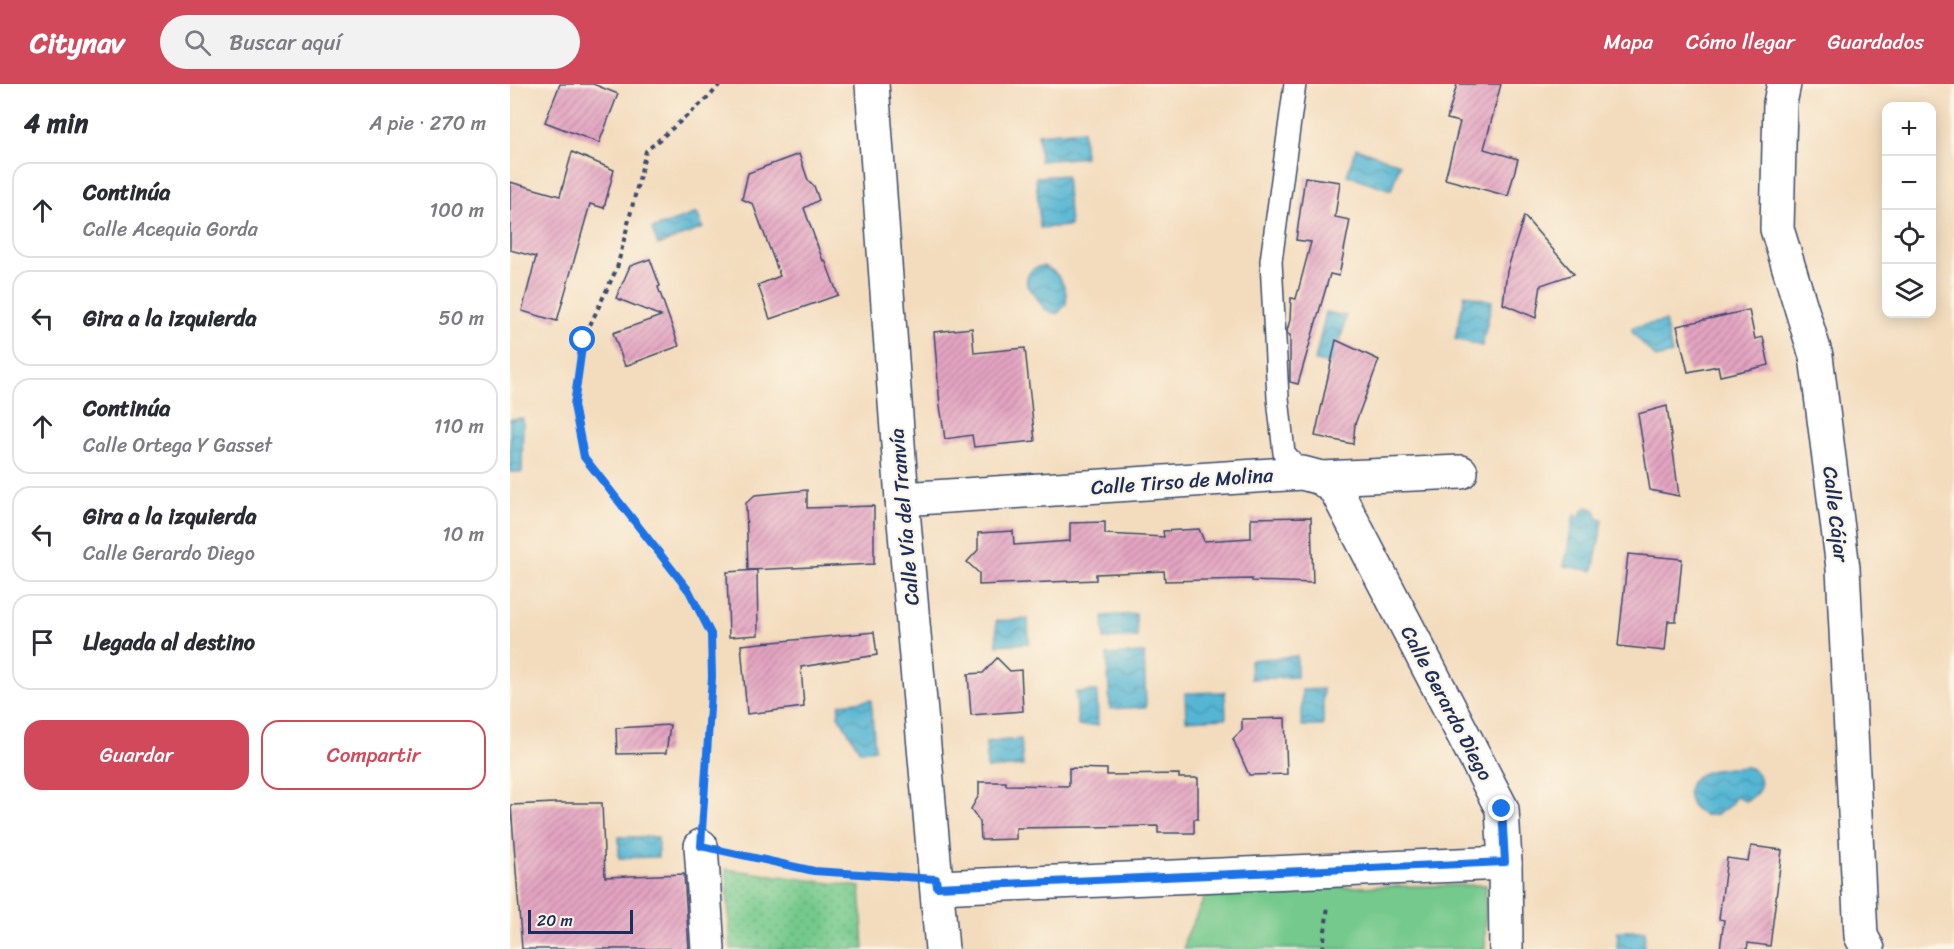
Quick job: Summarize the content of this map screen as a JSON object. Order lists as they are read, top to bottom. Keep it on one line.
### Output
{"streets":{"street":["Calle Tirso de Molina","Calle Cájar","Calle Vía del Tranvía","Calle Gerardo Diego"]},"crossings":[["Calle Tirso de Molina","Calle Vía del Tranvía"],["Calle Tirso de Molina","Calle Gerardo Diego"]],"scale_bar":"20 m","page":{"header":"Citynav","search":"Buscar aquí","nav":["Mapa","Cómo llegar","Guardados"],"heading":["4 min","A pie · 270 m"],"map_buttons":["+","−"],"list":[["Continúa","Calle Acequia Gorda","100 m"],["Gira a la izquierda","50 m"],["Continúa","Calle Ortega Y Gasset","110 m"],["Gira a la izquierda","Calle Gerardo Diego","10 m"],"Llegada al destino"],"buttons":["Guardar","Compartir"],"scale":"20 m"}}
